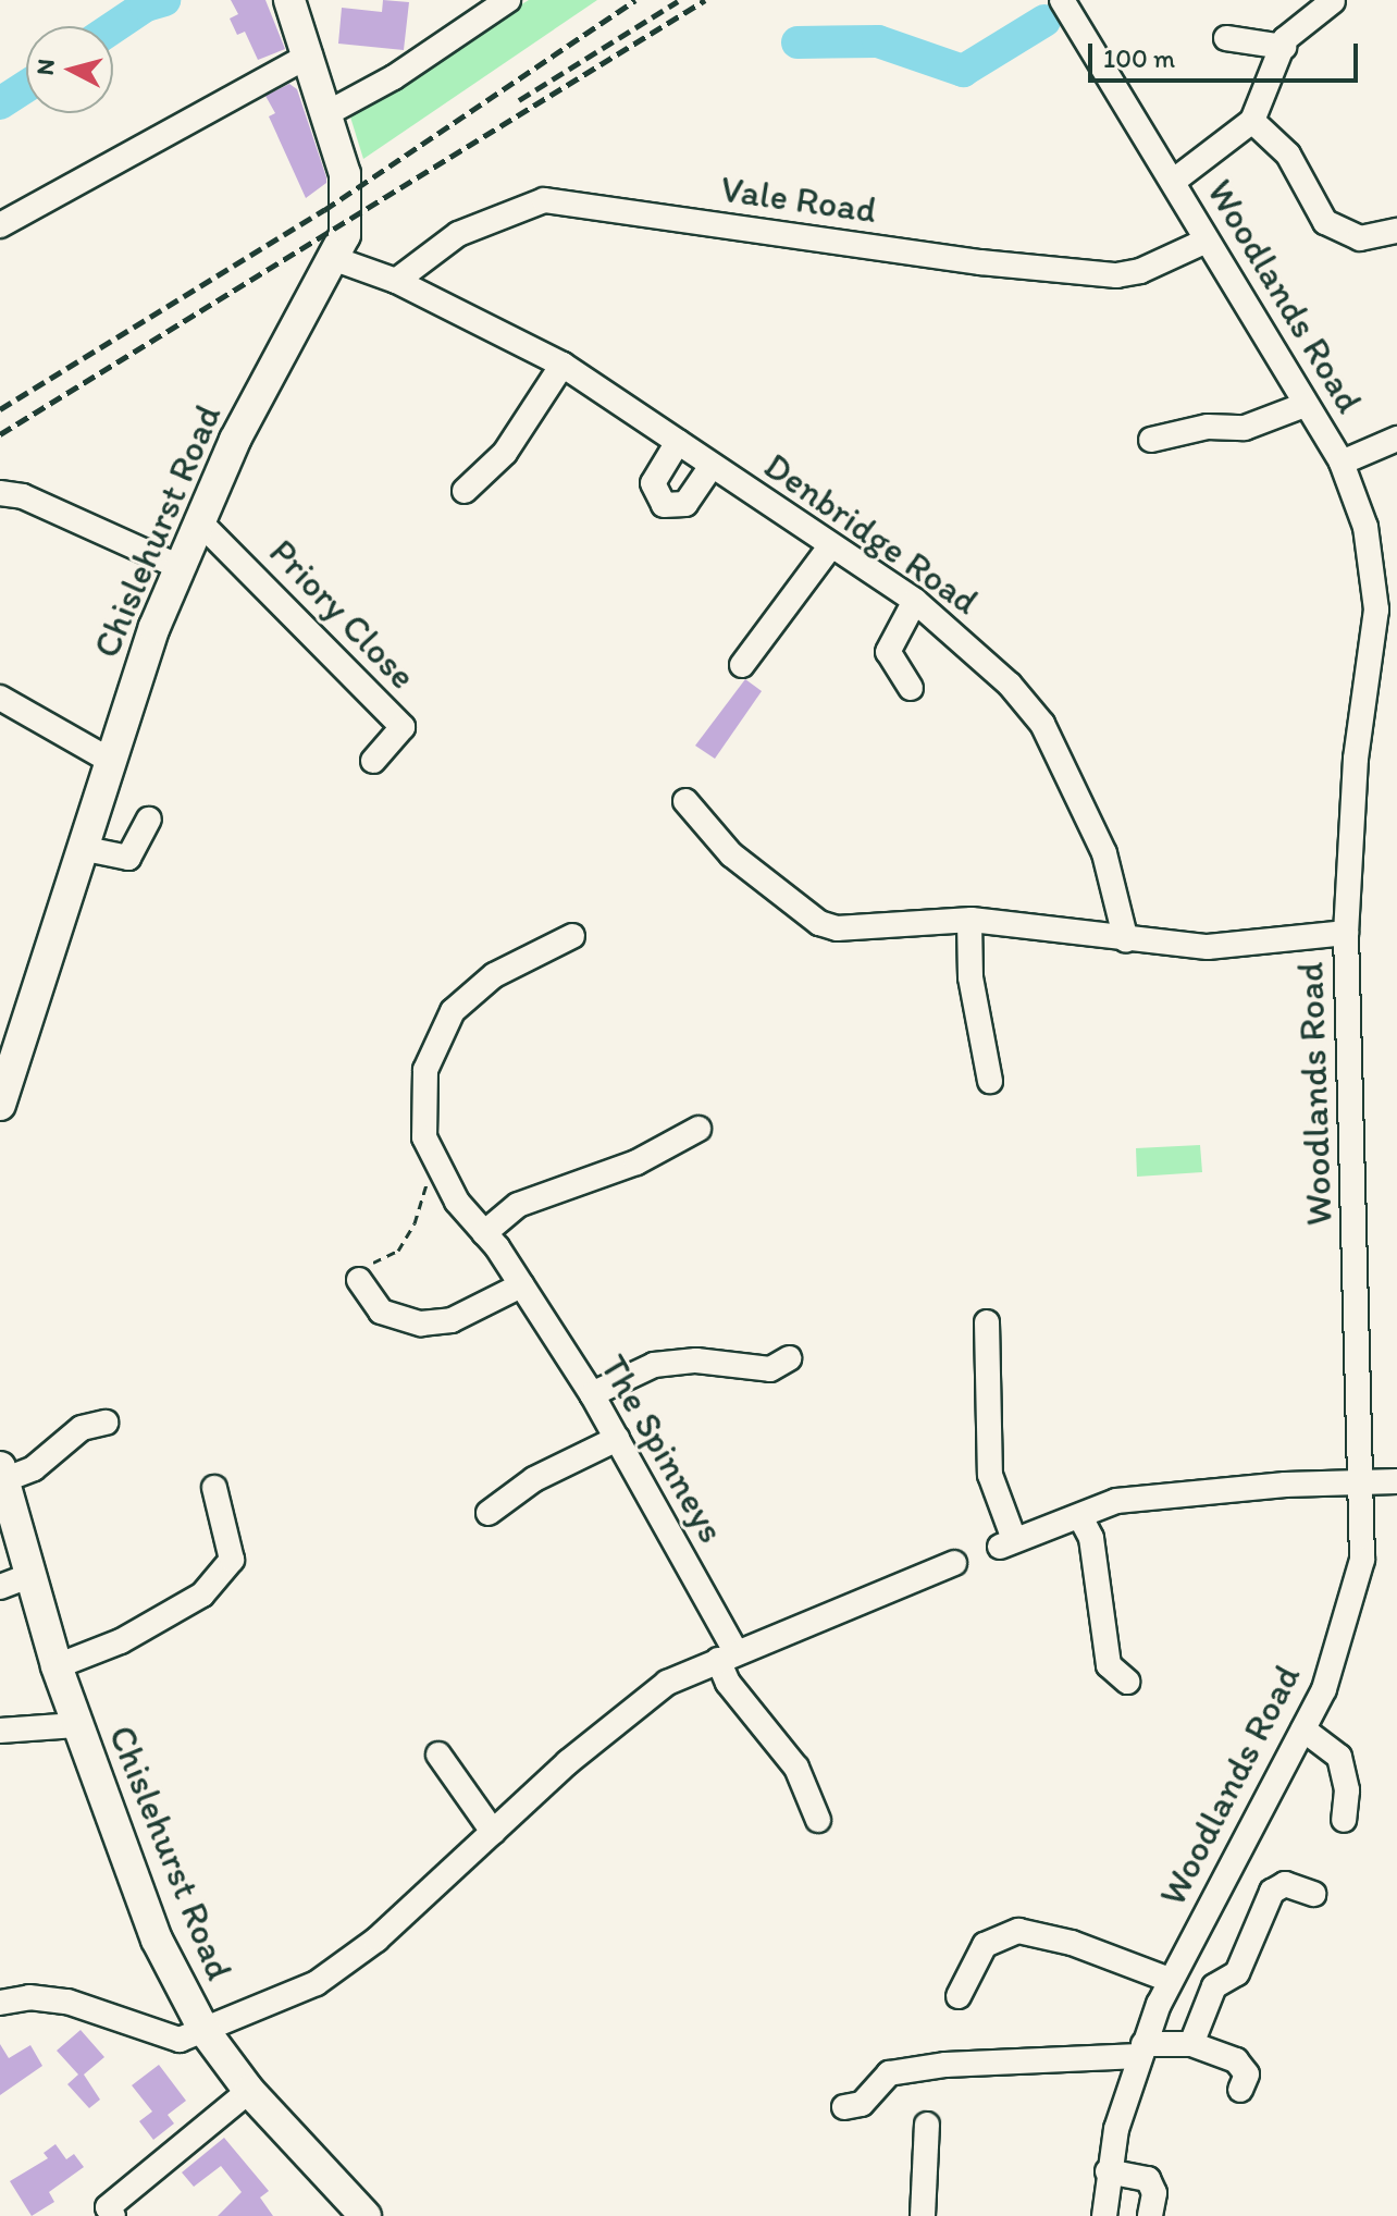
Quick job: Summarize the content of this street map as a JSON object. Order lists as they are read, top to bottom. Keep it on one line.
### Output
{"streets":{"main road":["Chislehurst Road"],"street":["Vale Road","Woodlands Road","Denbridge Road","Priory Close","The Spinneys"]},"crossings":[["Vale Road","Woodlands Road"],["Vale Road","Denbridge Road"],["Chislehurst Road","Denbridge Road"],["Chislehurst Road","Priory Close"]],"scale_bar":"100 m","north":"left"}
